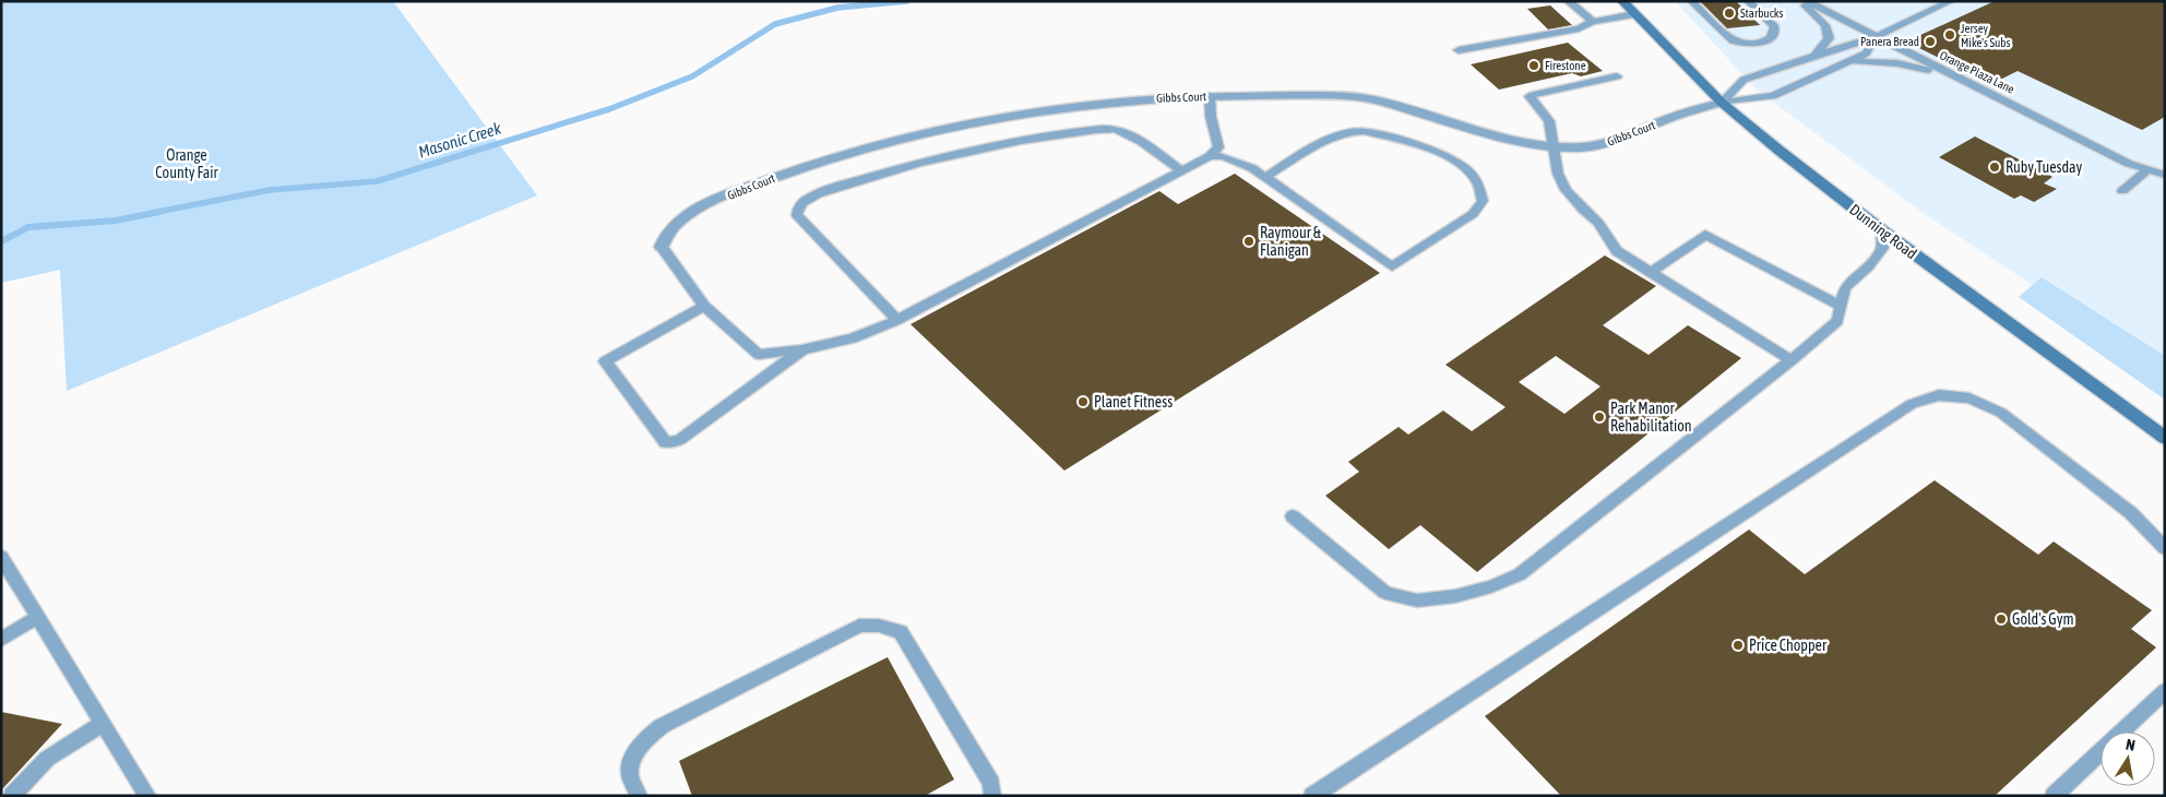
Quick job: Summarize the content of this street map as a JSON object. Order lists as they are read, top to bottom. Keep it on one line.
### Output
{"streets":{"street":["Gibbs Court","Dunning Road"],"lane":["Orange Plaza Lane"]},"crossings":[["Gibbs Court","Dunning Road"]],"water":["Masonic Creek"],"parks":["Orange County Fair"],"places":["Starbucks","Jersey Mike's Subs","Panera Bread","Firestone","Ruby Tuesday","Raymour & Flanigan","Planet Fitness","Park Manor Rehabilitation","Gold's Gym","Price Chopper"],"north":"top"}
